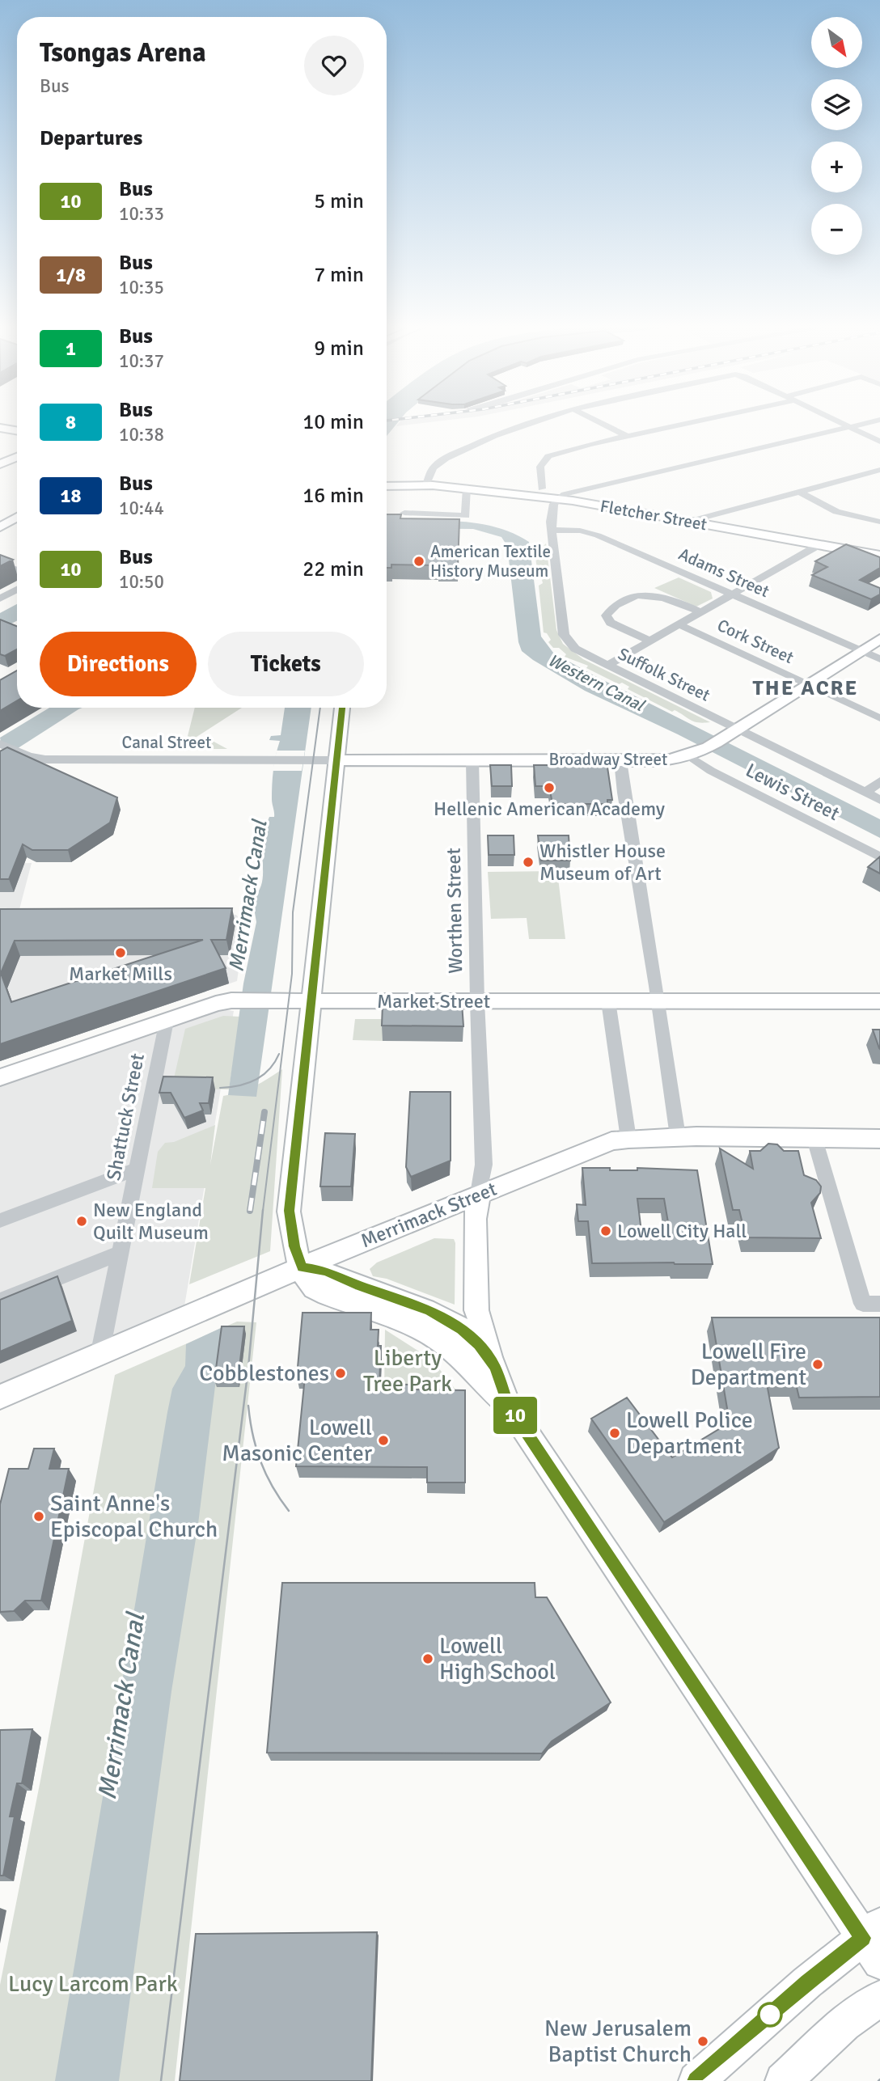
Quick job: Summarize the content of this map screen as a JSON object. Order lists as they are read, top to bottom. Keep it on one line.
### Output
{"streets":{"main road":["Fletcher Street","Broadway Street","Market Street","Merrimack Street"],"street":["Adams Street","Cork Street","Suffolk Street","Canal Street","Lewis Street","Worthen Street","Shattuck Street"]},"crossings":[["Fletcher Street","Suffolk Street"],["Adams Street","Suffolk Street"],["Adams Street","Broadway Street"],["Cork Street","Broadway Street"],["Suffolk Street","Broadway Street"],["Canal Street","Broadway Street"],["Broadway Street","Lewis Street"],["Broadway Street","Worthen Street"],["Worthen Street","Market Street"],["Worthen Street","Merrimack Street"],["Market Street","Shattuck Street"],["Shattuck Street","Merrimack Street"]],"districts":["THE ACRE"],"water":["Western Canal","Merrimack Canal"],"parks":["Liberty Tree Park","Lucy Larcom Park"],"places":["American Textile History Museum","Hellenic American Academy","Whistler House Museum of Art","Market Mills","New England Quilt Museum","Lowell City Hall","Lowell Fire Department","Cobblestones","Lowell Police Department","Lowell Masonic Center","Saint Anne's Episcopal Church","Lowell High School","New Jerusalem Baptist Church"],"lines":["bus line 10"],"north":"bottom right","page":{"on_map":"10","map_buttons":["+","−"],"heading":[["Tsongas Arena","Bus"],"Departures"],"list":[{"mark":"10","name":"Bus","note":"10:33","value":"5 min"},{"mark":"1/8","name":"Bus","note":"10:35","value":"7 min"},{"mark":"1","name":"Bus","note":"10:37","value":"9 min"},{"mark":"8","name":"Bus","note":"10:38","value":"10 min"},{"mark":"18","name":"Bus","note":"10:44","value":"16 min"},{"mark":"10","name":"Bus","note":"10:50","value":"22 min"}],"buttons":["Directions","Tickets"]}}
